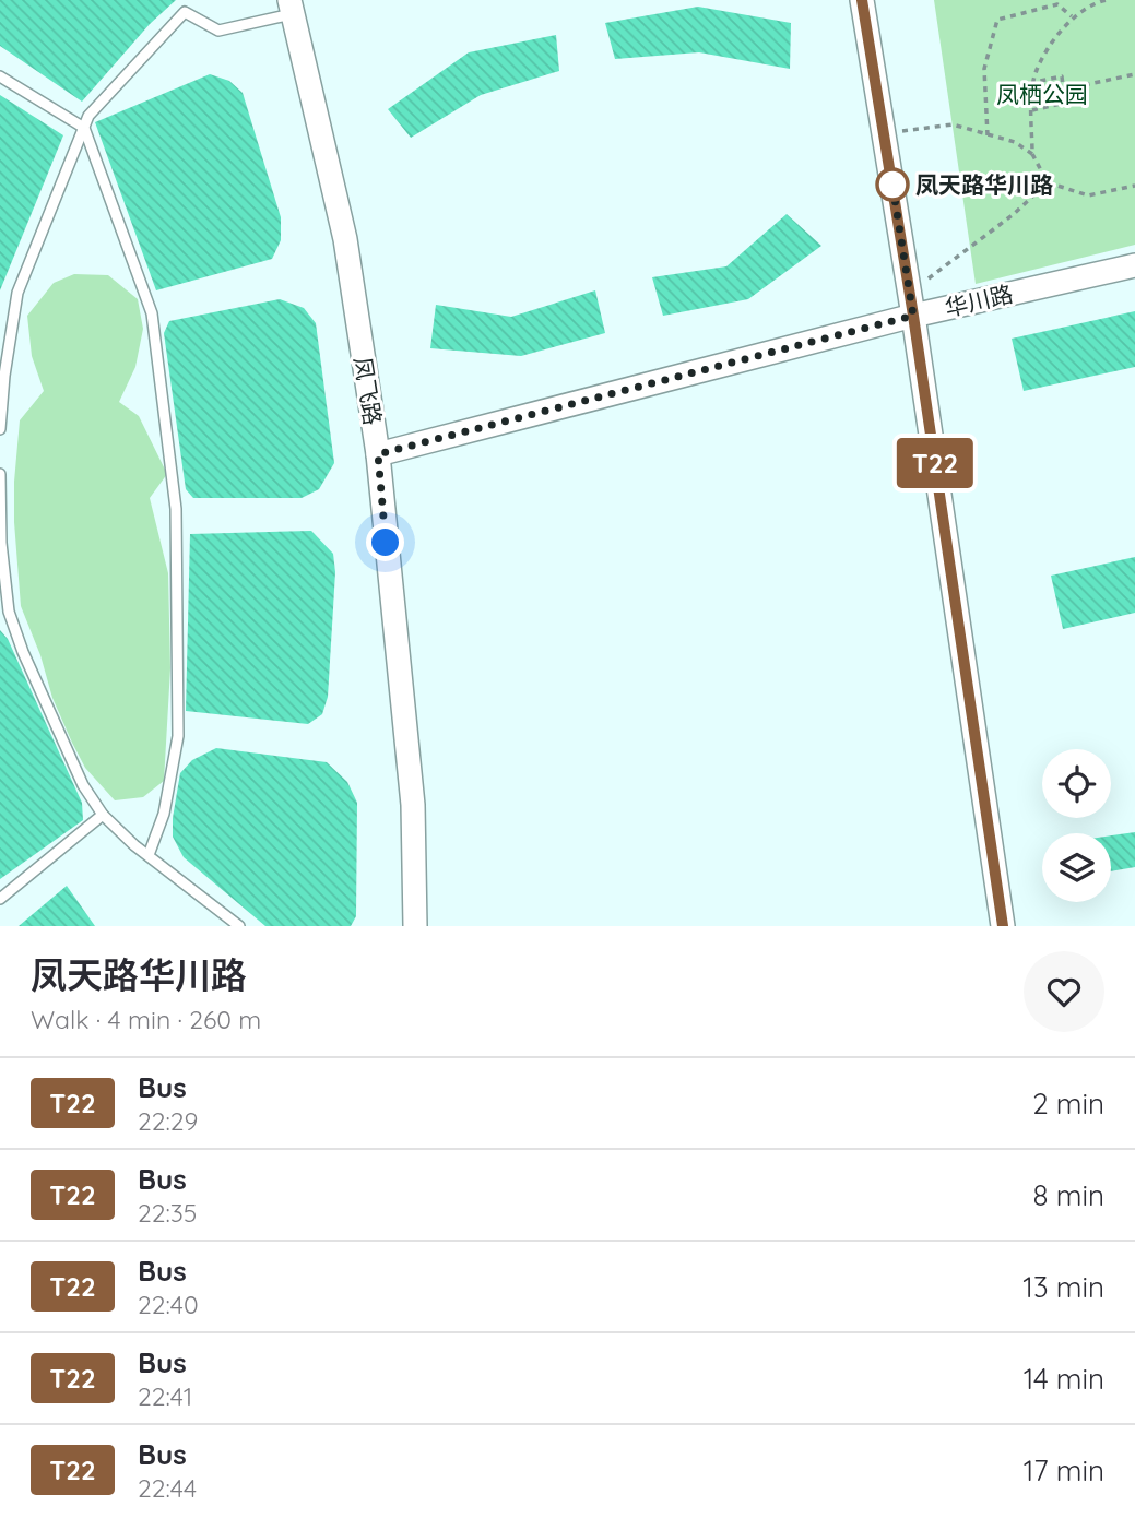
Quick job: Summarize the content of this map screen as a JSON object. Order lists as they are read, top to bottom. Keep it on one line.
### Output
{"streets":{"street":["华川路","凤飞路"]},"crossings":[["华川路","凤飞路"]],"parks":["凤栖公园"],"places":["凤天路华川路"],"lines":["bus line T22"],"page":{"on_map":"T22","heading":["凤天路华川路","Walk · 4 min · 260 m"],"list":[{"mark":"T22","name":"Bus","note":"22:29","value":"2 min"},{"mark":"T22","name":"Bus","note":"22:35","value":"8 min"},{"mark":"T22","name":"Bus","note":"22:40","value":"13 min"},{"mark":"T22","name":"Bus","note":"22:41","value":"14 min"},{"mark":"T22","name":"Bus","note":"22:44","value":"17 min"}]}}
